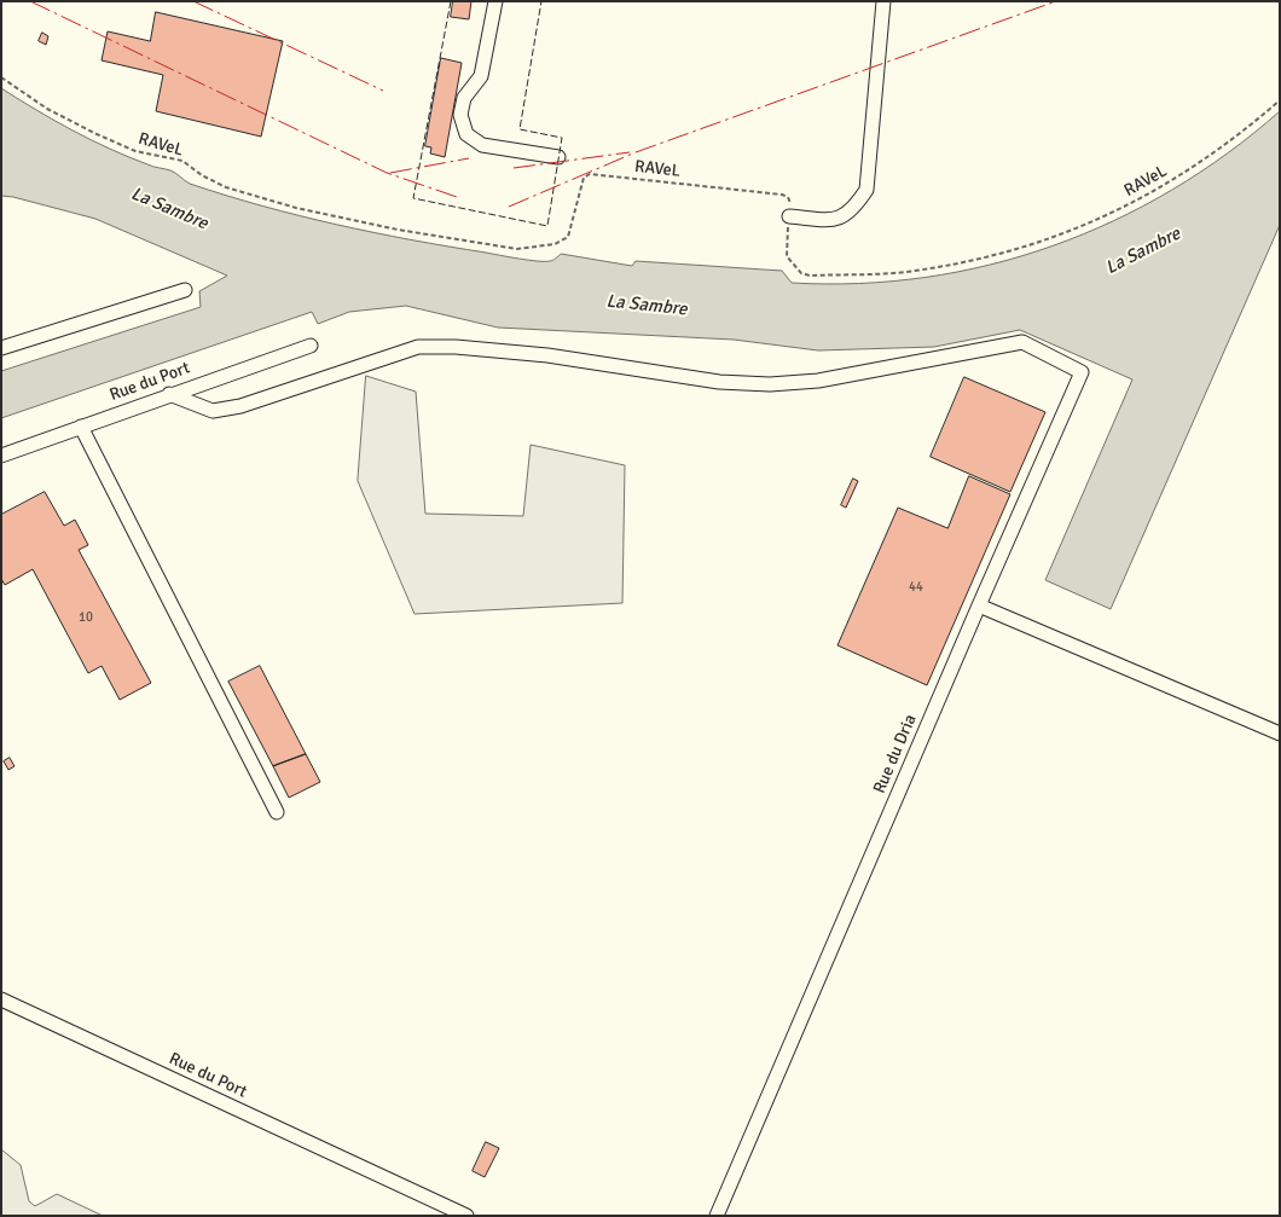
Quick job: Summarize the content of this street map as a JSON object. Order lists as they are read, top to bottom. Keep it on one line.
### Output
{"streets":{"street":["Rue du Port","Rue du Dria"],"path":["RAVeL"]},"crossings":[["Rue du Port","Rue du Dria"]],"water":["La Sambre"],"house_numbers":["44","10"]}
